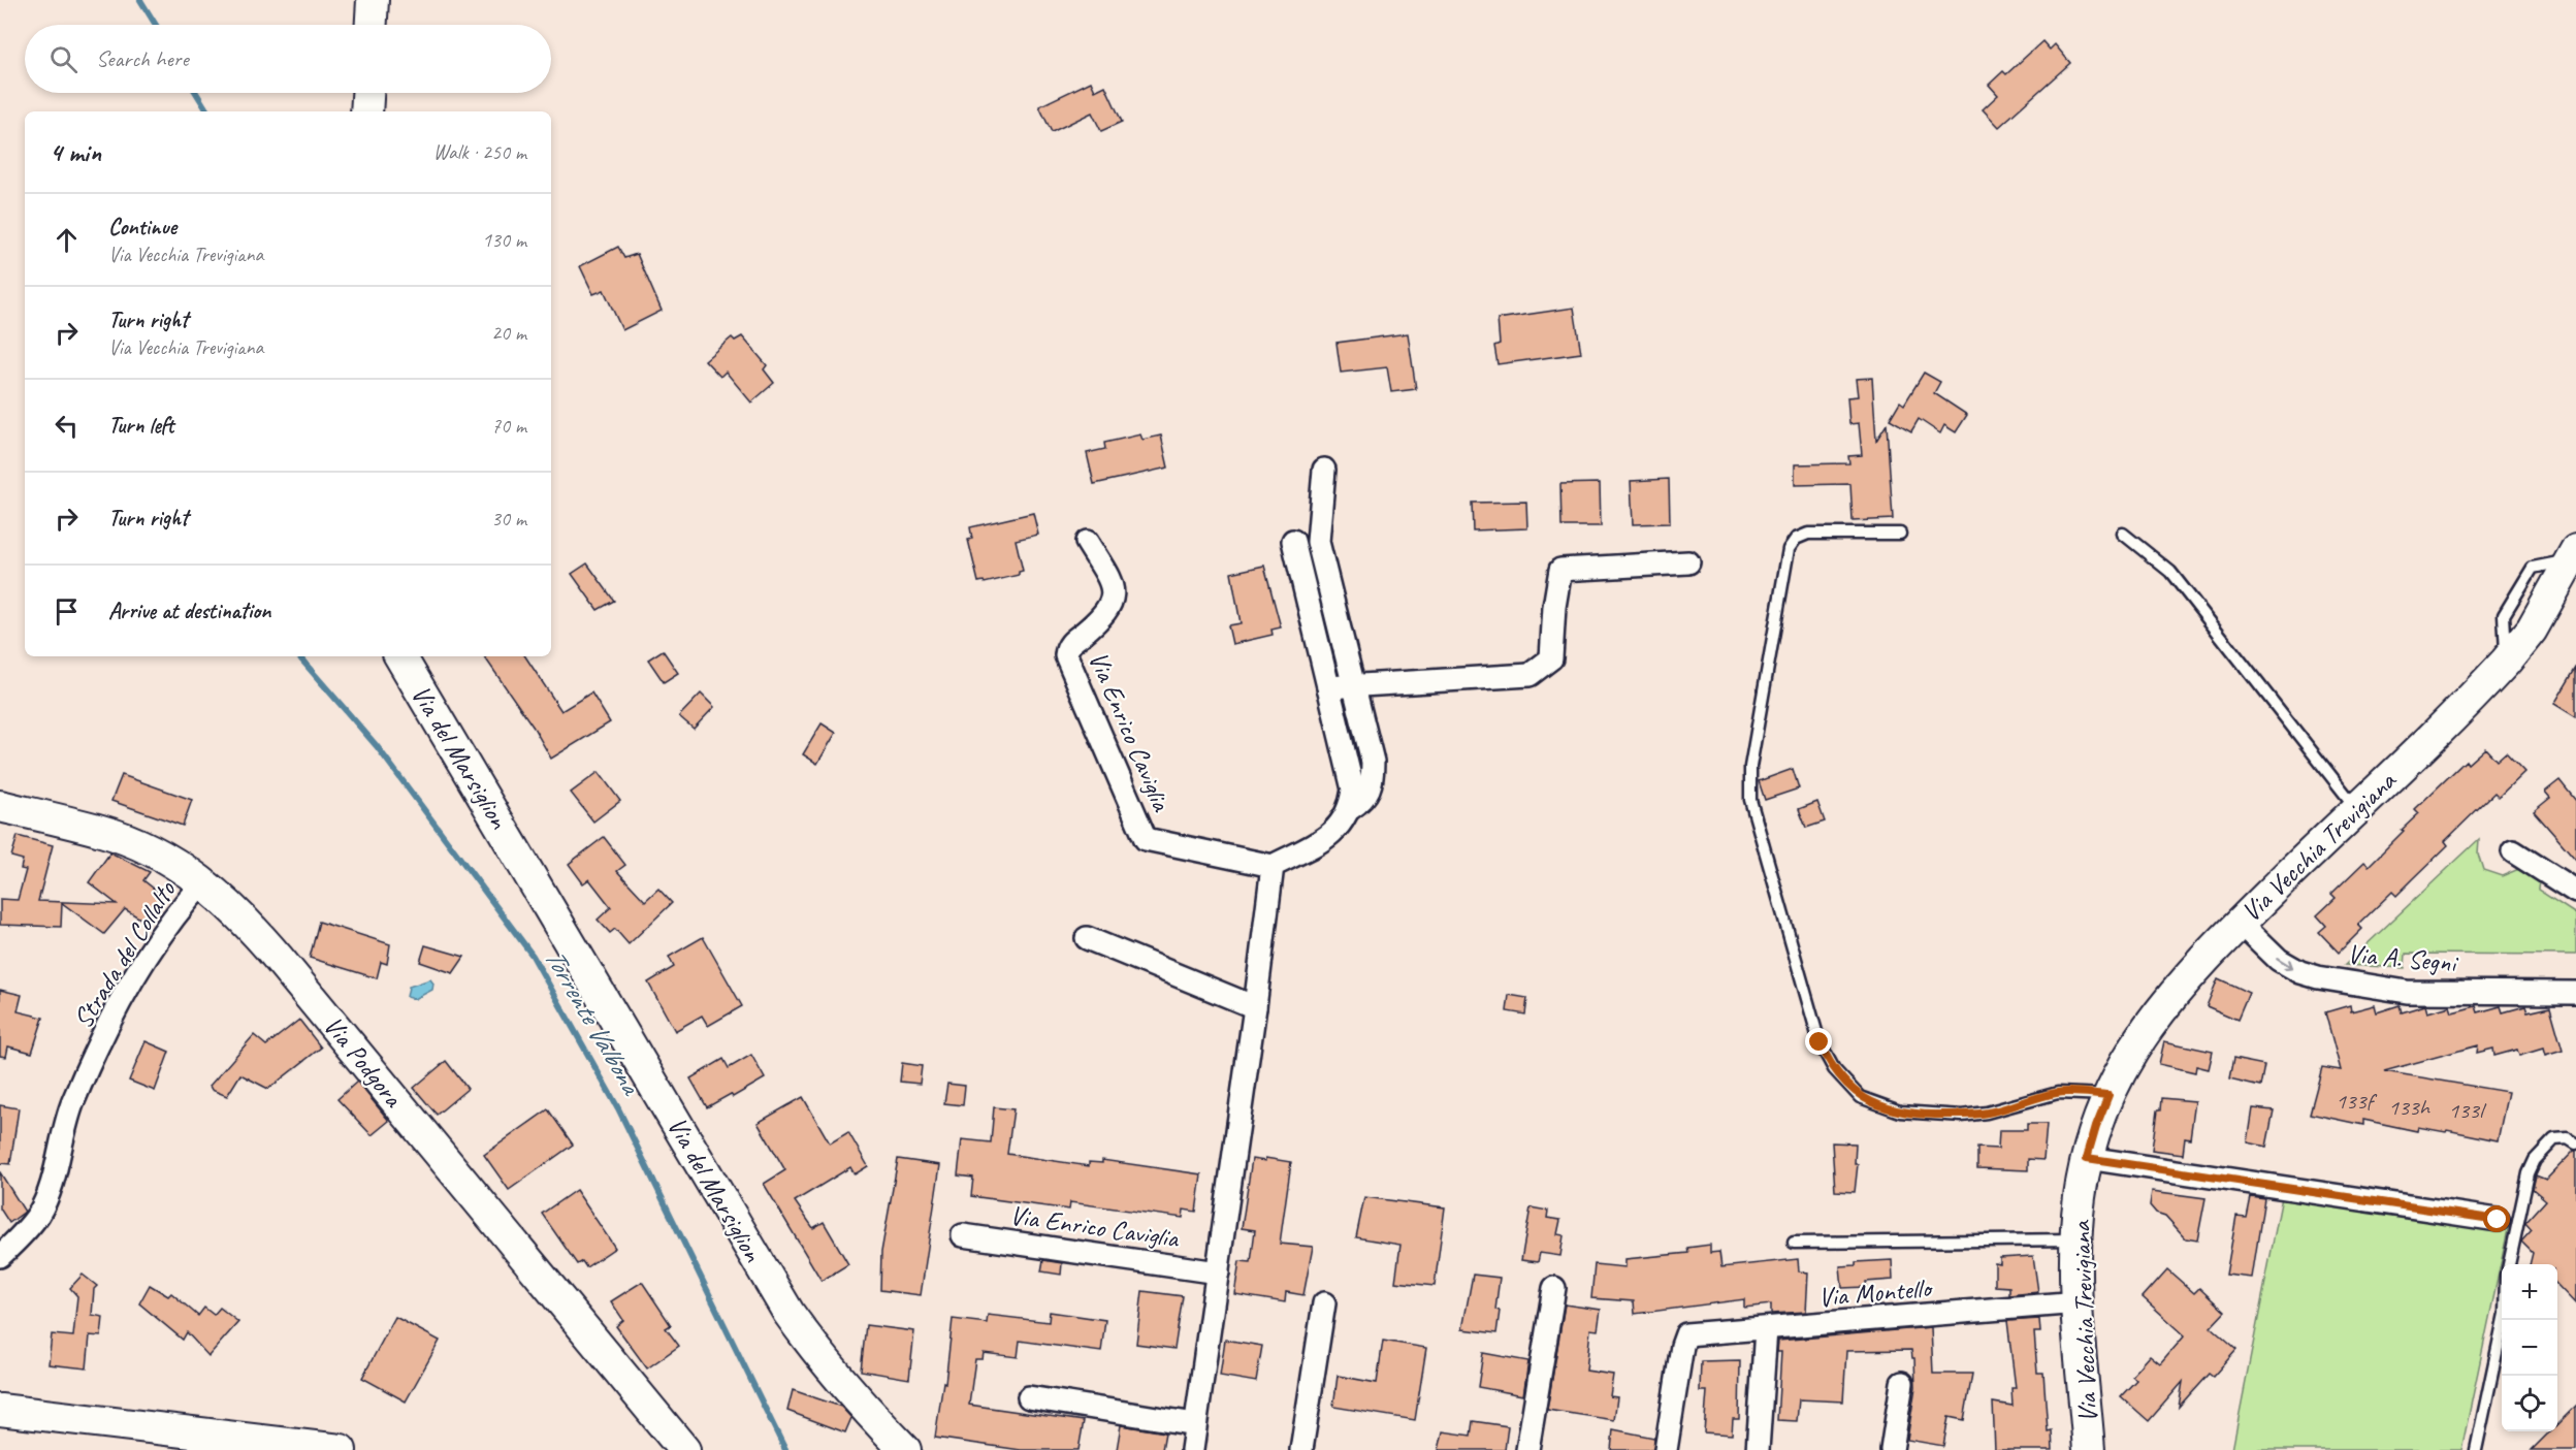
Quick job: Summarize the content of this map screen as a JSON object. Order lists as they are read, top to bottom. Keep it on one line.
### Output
{"streets":{"street":["Via Enrico Caviglia","Via del Marsiglion","Via Vecchia Trevigiana","Strada del Collalto","Via A. Segni","Via Podgora","Via Montello"]},"crossings":[["Via Vecchia Trevigiana","Via A. Segni"],["Via Vecchia Trevigiana","Via Montello"],["Strada del Collalto","Via Podgora"]],"one_way":["Via A. Segni"],"water":["Torrente Valbona"],"house_numbers":["133f","133h","133l"],"page":{"search":"Search here","heading":["4 min","Walk · 250 m"],"list":[["Continue","Via Vecchia Trevigiana","130 m"],["Turn right","Via Vecchia Trevigiana","20 m"],["Turn left","70 m"],["Turn right","30 m"],"Arrive at destination"],"map_buttons":["+","−"]}}
